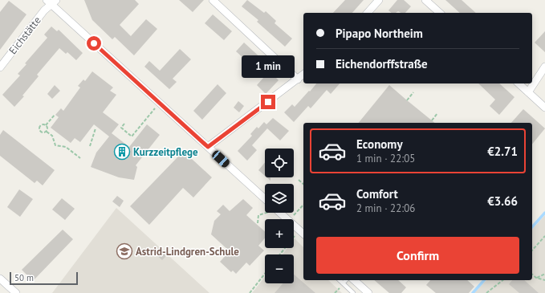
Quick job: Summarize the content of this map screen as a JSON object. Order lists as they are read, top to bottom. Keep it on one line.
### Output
{"streets":{"street":["Eichstätte"]},"places":{"building":["Kurzzeitpflege"],"school or university":["Astrid-Lindgren-Schule"]},"scale_bar":"50 m","page":{"banner":["Pipapo Northeim","Eichendorffstraße"],"bubble":"1 min","list":[{"name":"Economy","note":"1 min · 22:05","value":"€2.71"},{"name":"Comfort","note":"2 min · 22:06","value":"€3.66"}],"map_buttons":["+","−"],"buttons":"Confirm","scale":"50 m"}}
